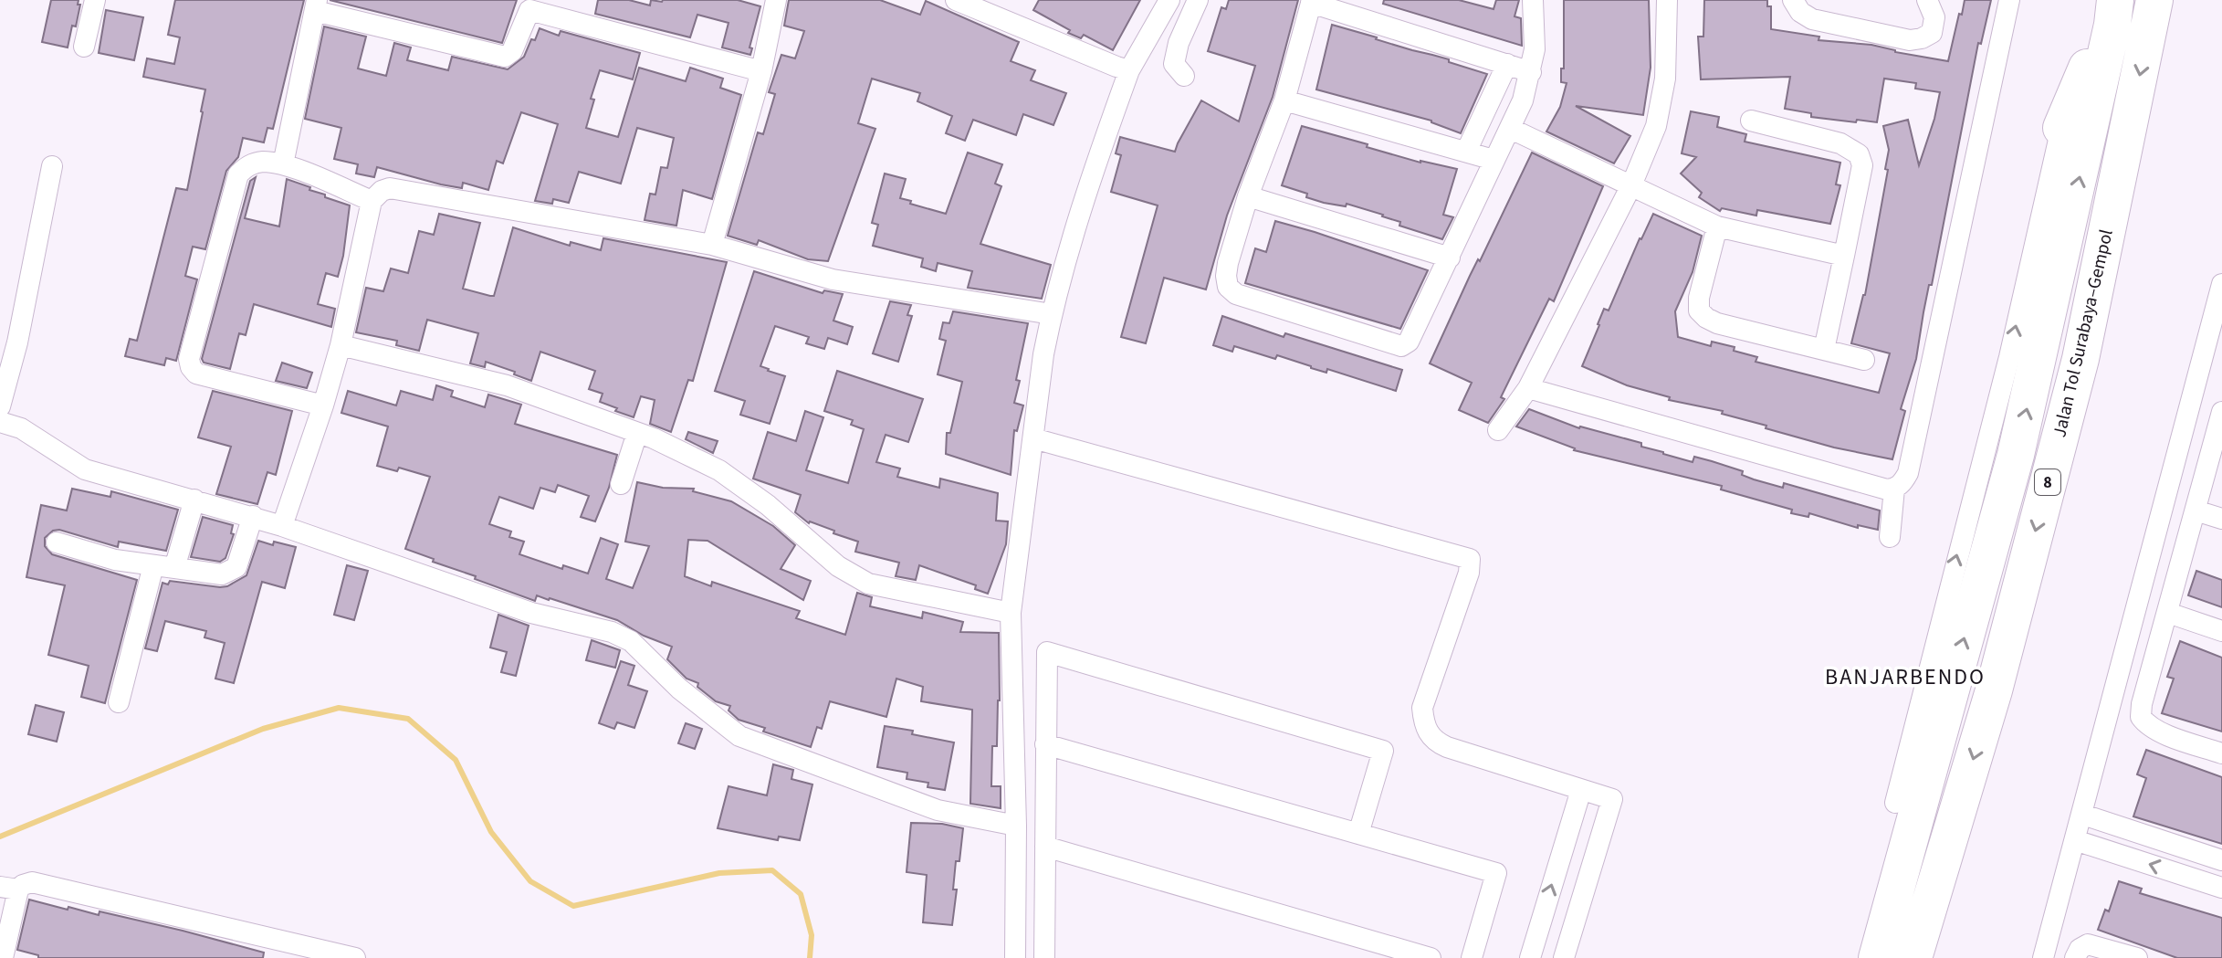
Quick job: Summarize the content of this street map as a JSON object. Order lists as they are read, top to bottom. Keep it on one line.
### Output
{"streets":{"highway":["Jalan Tol Surabaya–Gempol","8"]},"districts":["BANJARBENDO"]}
